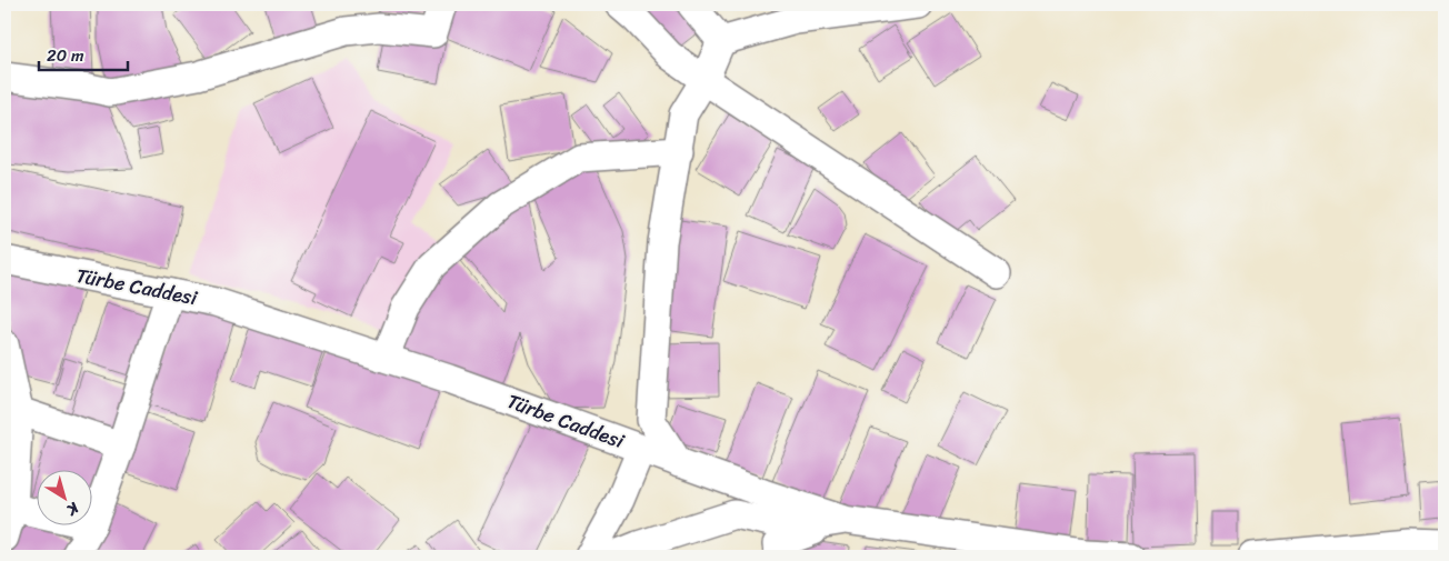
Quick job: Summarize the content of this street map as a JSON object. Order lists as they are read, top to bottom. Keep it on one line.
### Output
{"streets":{"street":["Türbe Caddesi"]},"scale_bar":"20 m","north":"bottom right"}
